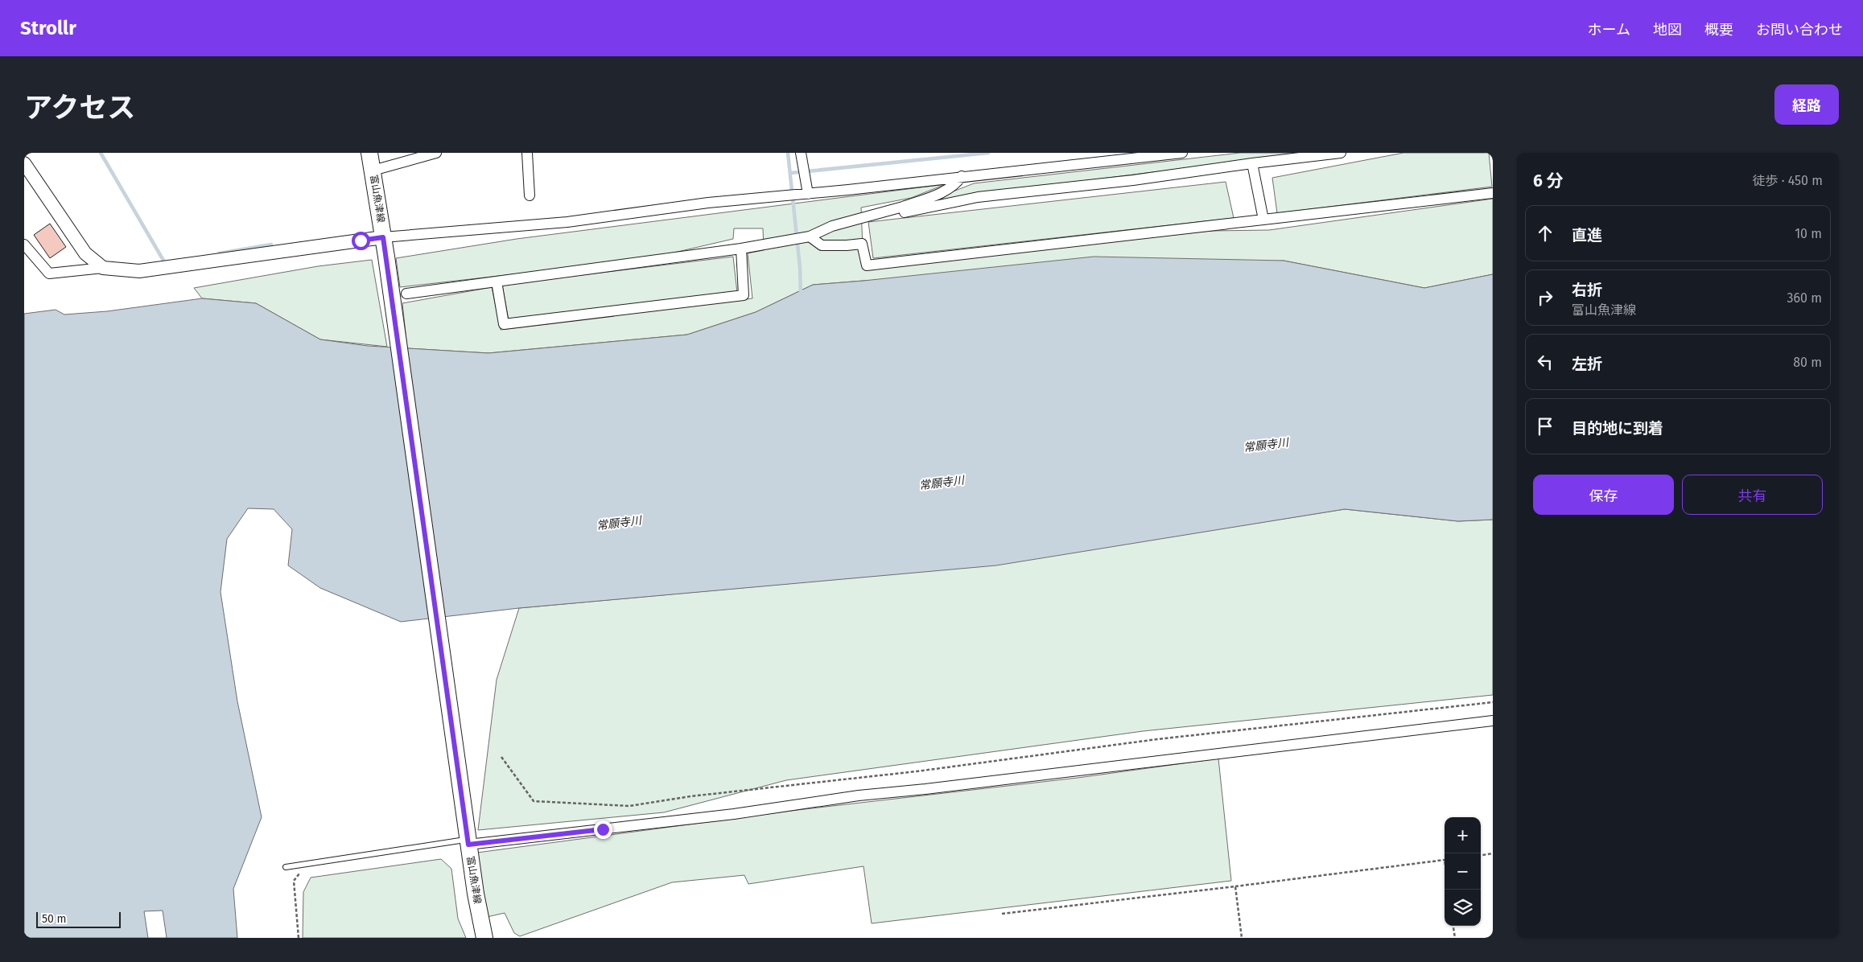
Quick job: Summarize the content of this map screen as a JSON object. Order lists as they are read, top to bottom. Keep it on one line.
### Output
{"streets":{"main road":["富山魚津線"]},"water":["常願寺川"],"scale_bar":"50 m","page":{"header":"Strollr","nav":["ホーム","地図","概要","お問い合わせ"],"title":"アクセス","buttons":["経路",["保存","共有"]],"heading":["6 分","徒歩 · 450 m"],"list":[["直進","10 m"],["右折","富山魚津線","360 m"],["左折","80 m"],"目的地に到着"],"map_buttons":["+","−"],"scale":"50 m"}}
